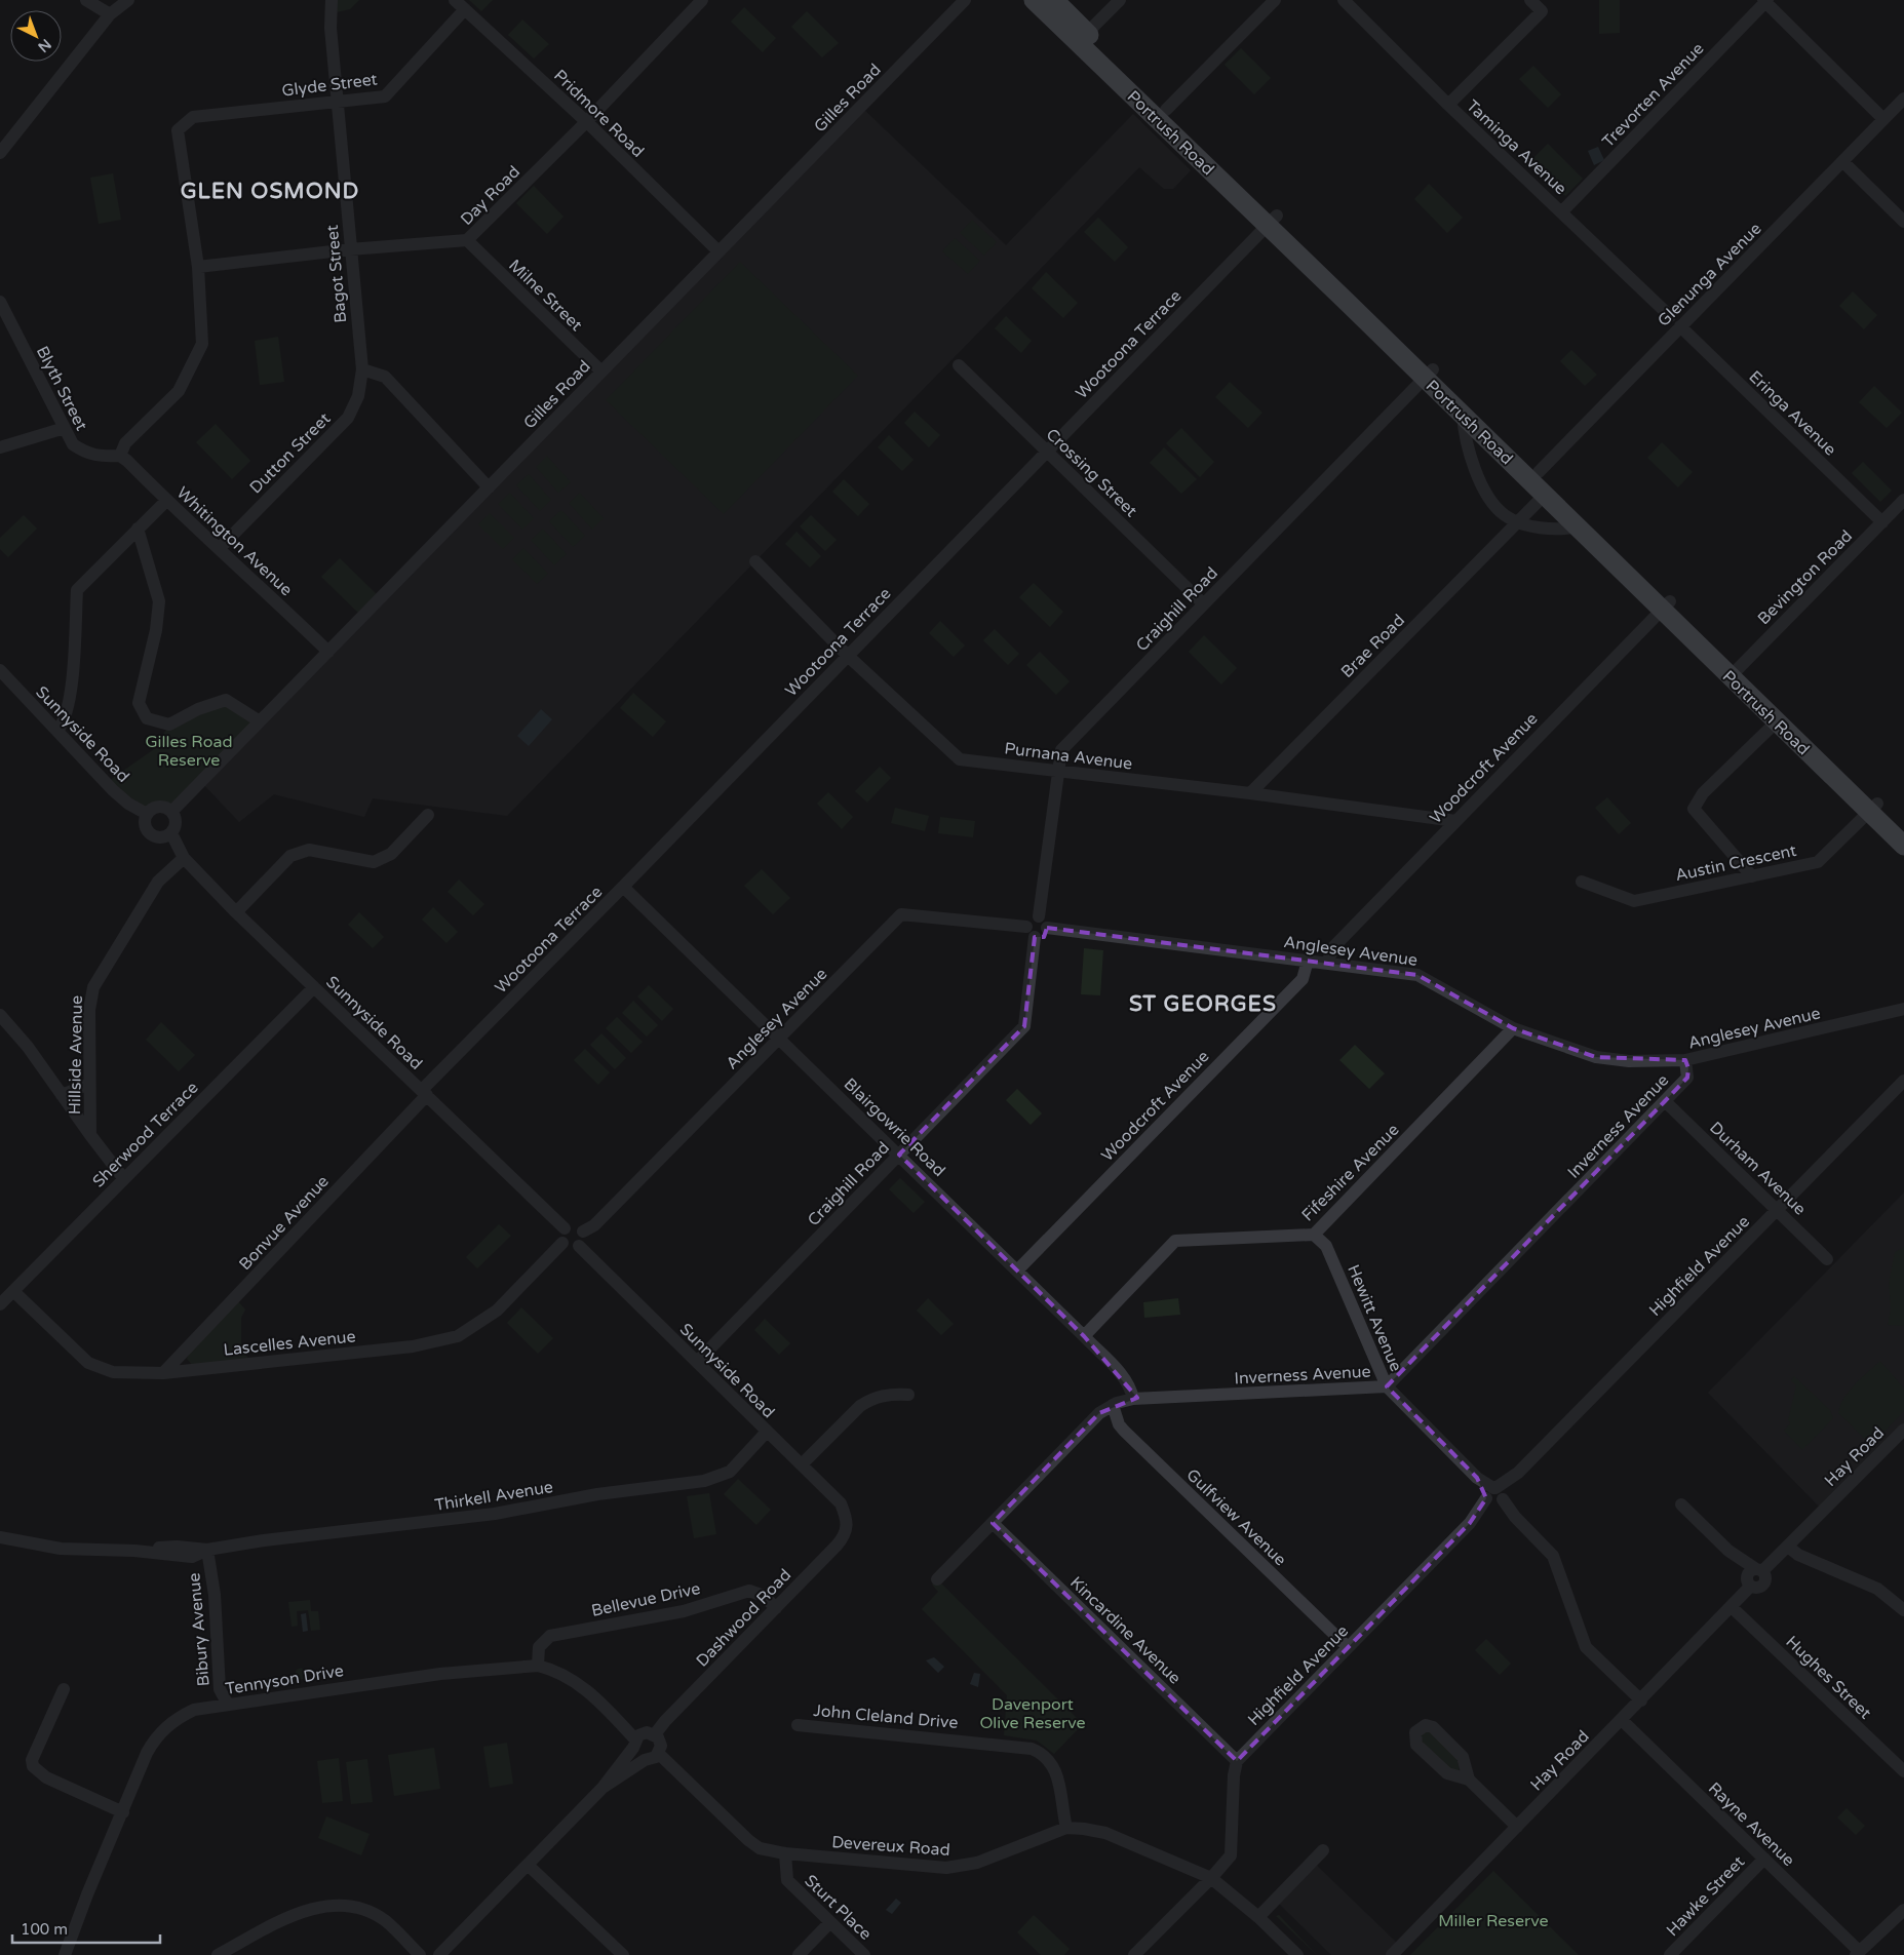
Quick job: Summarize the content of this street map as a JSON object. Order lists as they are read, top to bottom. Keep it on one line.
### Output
{"streets":{"highway":["Portrush Road"],"street":["Glyde Street","Trevorten Avenue","Gilles Road","Pridmore Road","Taminga Avenue","Day Road","Bagot Street","Glenunga Avenue","Milne Street","Wootoona Terrace","Blyth Street","Eringa Avenue","Dutton Street","Crossing Street","Whitington Avenue","Bevington Road","Craighill Road","Brae Road","Sunnyside Road","Purnana Avenue","Woodcroft Avenue","Austin Crescent","Anglesey Avenue","Hillside Avenue","Inverness Avenue","Blairgowrie Road","Sherwood Terrace","Durham Avenue","Fifeshire Avenue","Bonvue Avenue","Highfield Avenue","Hewitt Avenue","Lascelles Avenue","Hay Road","Thirkell Avenue","Gulfview Avenue","Bellevue Drive","Dashwood Road","Bibury Avenue","Kincardine Avenue","Hughes Street","Tennyson Drive","John Cleland Drive","Rayne Avenue","Devereux Road","Hawke Street","Sturt Place"]},"crossings":[["Glyde Street","Pridmore Road"],["Glyde Street","Day Road"],["Glyde Street","Bagot Street"],["Trevorten Avenue","Taminga Avenue"],["Gilles Road","Pridmore Road"],["Gilles Road","Milne Street"],["Gilles Road","Whitington Avenue"],["Gilles Road","Sunnyside Road"],["Pridmore Road","Day Road"],["Portrush Road","Glenunga Avenue"],["Portrush Road","Wootoona Terrace"],["Portrush Road","Bevington Road"],["Portrush Road","Craighill Road"],["Portrush Road","Brae Road"],["Portrush Road","Woodcroft Avenue"],["Portrush Road","Austin Crescent"],["Day Road","Bagot Street"],["Day Road","Milne Street"],["Bagot Street","Dutton Street"],["Glenunga Avenue","Eringa Avenue"],["Wootoona Terrace","Crossing Street"],["Wootoona Terrace","Sunnyside Road"],["Wootoona Terrace","Purnana Avenue"],["Wootoona Terrace","Blairgowrie Road"],["Wootoona Terrace","Bonvue Avenue"],["Blyth Street","Whitington Avenue"],["Eringa Avenue","Bevington Road"],["Dutton Street","Whitington Avenue"],["Crossing Street","Craighill Road"],["Craighill Road","Sunnyside Road"],["Craighill Road","Purnana Avenue"],["Craighill Road","Anglesey Avenue"],["Craighill Road","Blairgowrie Road"],["Brae Road","Purnana Avenue"],["Sunnyside Road","Anglesey Avenue"],["Sunnyside Road","Hillside Avenue"],["Sunnyside Road","Sherwood Terrace"],["Sunnyside Road","Bonvue Avenue"],["Sunnyside Road","Lascelles Avenue"],["Sunnyside Road","Thirkell Avenue"],["Sunnyside Road","Dashwood Road"],["Purnana Avenue","Woodcroft Avenue"],["Woodcroft Avenue","Anglesey Avenue"],["Woodcroft Avenue","Blairgowrie Road"],["Anglesey Avenue","Inverness Avenue"],["Anglesey Avenue","Blairgowrie Road"],["Anglesey Avenue","Fifeshire Avenue"],["Anglesey Avenue","Lascelles Avenue"],["Hillside Avenue","Sherwood Terrace"],["Inverness Avenue","Blairgowrie Road"],["Inverness Avenue","Durham Avenue"],["Inverness Avenue","Hewitt Avenue"],["Inverness Avenue","Gulfview Avenue"],["Inverness Avenue","Kincardine Avenue"],["Blairgowrie Road","Fifeshire Avenue"],["Sherwood Terrace","Lascelles Avenue"],["Durham Avenue","Highfield Avenue"],["Fifeshire Avenue","Hewitt Avenue"],["Bonvue Avenue","Lascelles Avenue"],["Highfield Avenue","Hewitt Avenue"],["Highfield Avenue","Gulfview Avenue"],["Highfield Avenue","Kincardine Avenue"],["Hewitt Avenue","Hay Road"],["Hay Road","Hughes Street"],["Hay Road","Rayne Avenue"],["Thirkell Avenue","Bibury Avenue"],["Bellevue Drive","Dashwood Road"],["Bellevue Drive","Tennyson Drive"],["Dashwood Road","Tennyson Drive"],["Dashwood Road","Devereux Road"],["Bibury Avenue","Tennyson Drive"],["Tennyson Drive","Devereux Road"],["John Cleland Drive","Devereux Road"],["Rayne Avenue","Hawke Street"],["Devereux Road","Sturt Place"]],"districts":["GLEN OSMOND","ST GEORGES"],"parks":["Gilles Road Reserve","Davenport Olive Reserve","Miller Reserve"],"scale_bar":"100 m","north":"bottom right"}
